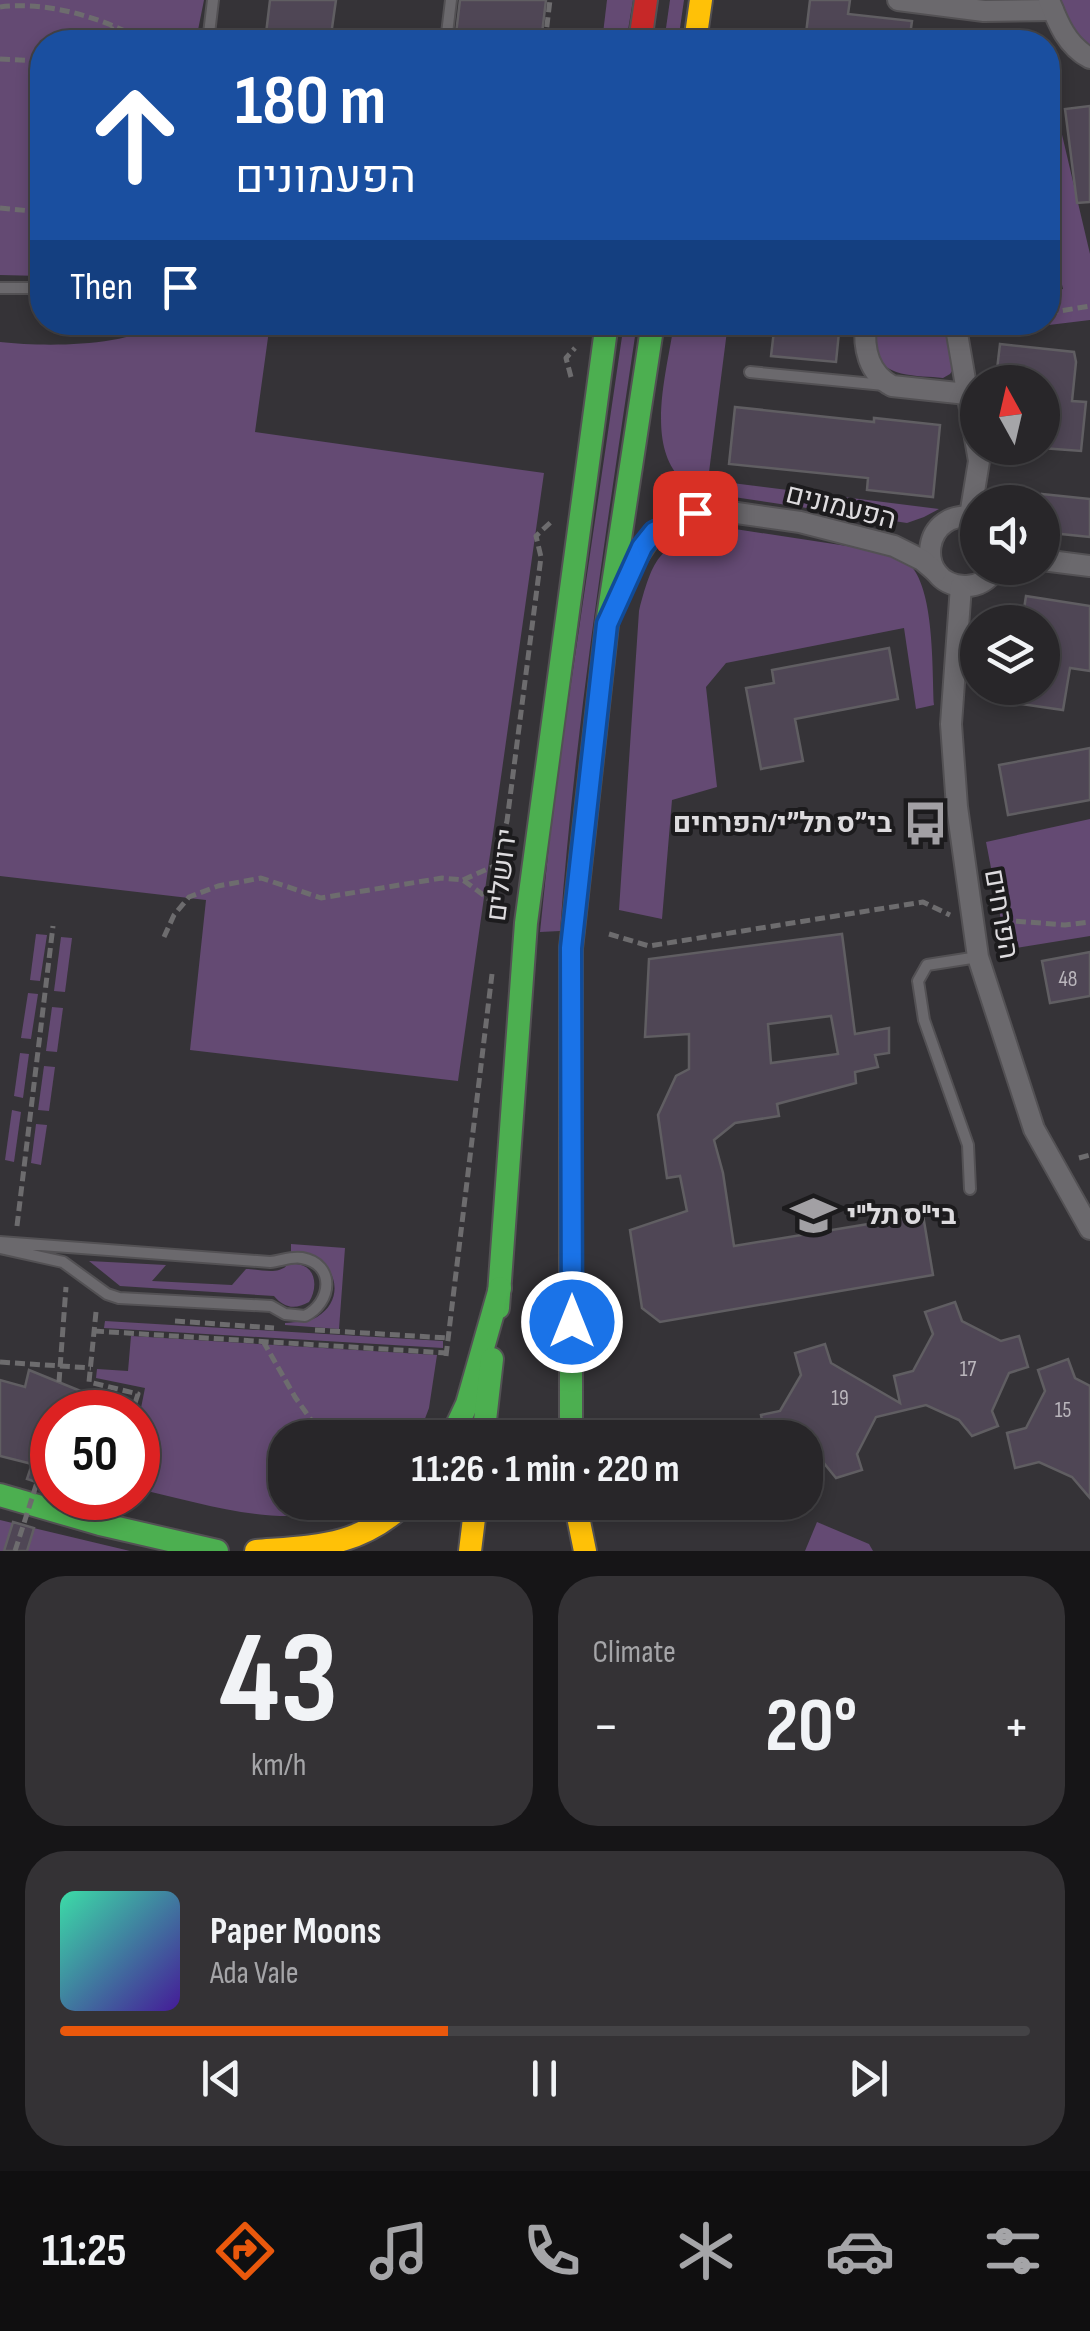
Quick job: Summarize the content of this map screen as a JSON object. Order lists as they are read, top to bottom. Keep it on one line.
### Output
{"streets":{"main road":["ירושלים"],"street":["הפעמונים","הפרחים"]},"crossings":[["הפעמונים","הפרחים"]],"places":{"bus stop":["בי״ס תל״י/הפרחים"],"school or university":["בי\"ס תל\"י"]},"house_numbers":["48","17","19","15"],"north":"top","page":{"turn":["180 m","הפעמונים"],"then":"Then","limit":"50","trip":"11:26 · 1 min · 220 m","tile":[["43","km/h"],"Climate"],"heat":["−","20°","+"],"song":["Paper Moons","Ada Vale"],"tabs":"11:25"}}
